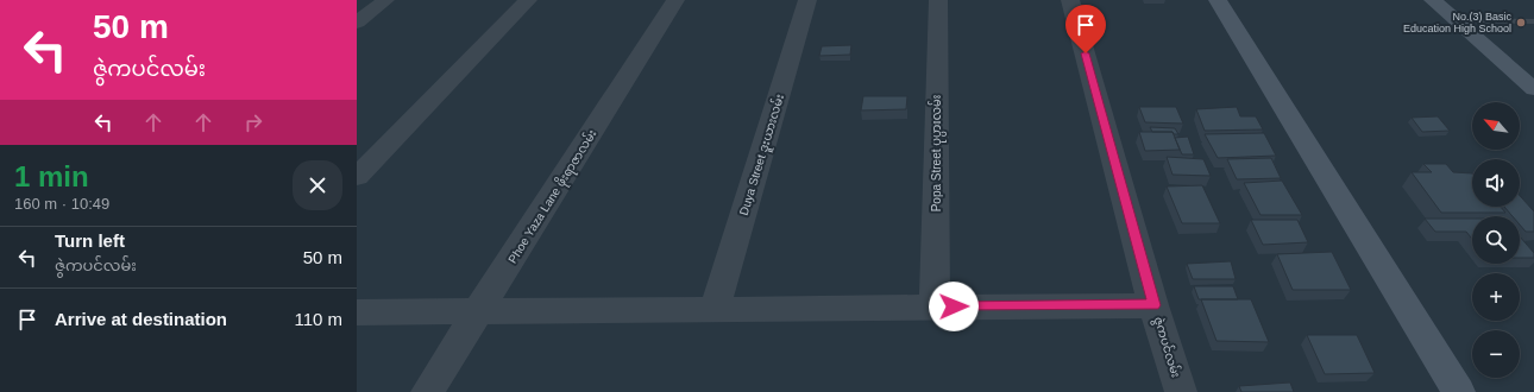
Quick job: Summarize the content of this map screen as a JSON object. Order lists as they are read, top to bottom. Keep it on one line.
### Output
{"streets":{"street":["Popa Street ပုပ္ပားလမ်း","Duya Street ဒူးယားလမ်း","Phoe Yaza Lane ဖိုးရာဇာလမ်း","ဇွဲကပင်လမ်း"]},"places":["No.(3) Basic Education High School"],"north":"top left","page":{"turn":["50 m","ဇွဲကပင်လမ်း"],"map_buttons":["+","−"],"heading":["1 min","160 m · 10:49"],"list":[{"name":"Turn left","note":"ဇွဲကပင်လမ်း","value":"50 m"},{"name":"Arrive at destination","value":"110 m"}]}}
